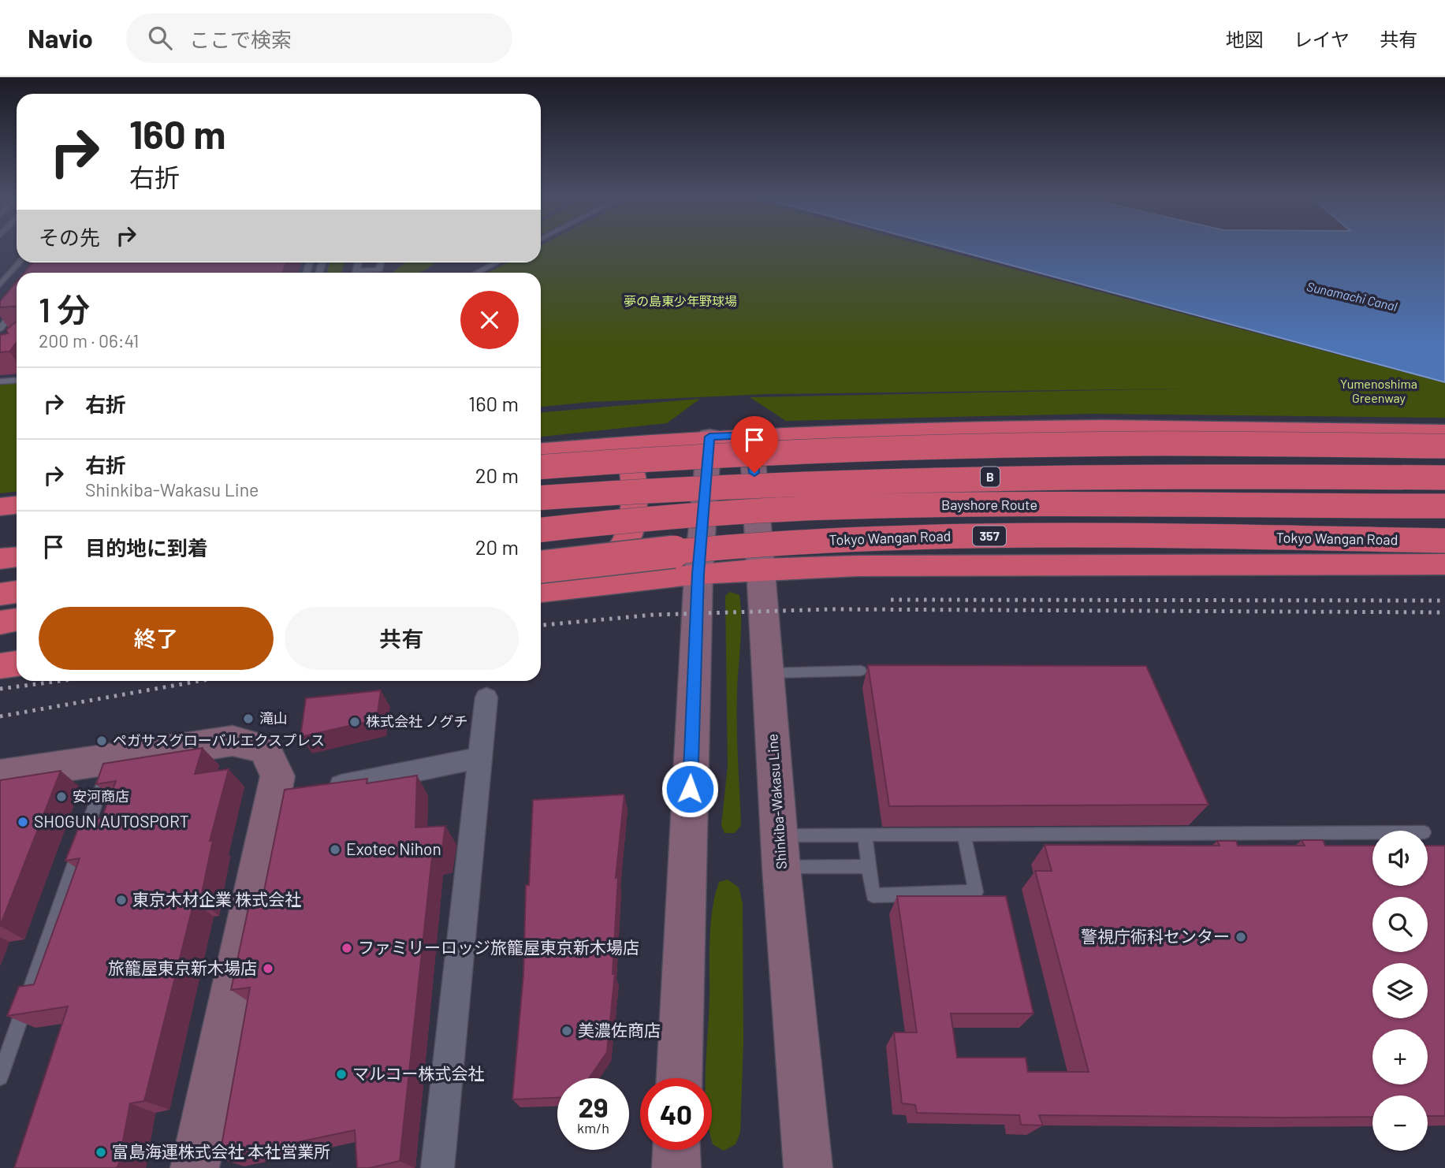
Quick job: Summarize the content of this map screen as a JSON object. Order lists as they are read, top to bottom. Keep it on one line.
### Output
{"streets":{"highway":["B","Bayshore Route","357","Tokyo Wangan Road"],"street":["Shinkiba-Wakasu Line"]},"crossings":[["357","Shinkiba-Wakasu Line"]],"water":["Sunamachi Canal"],"parks":["夢の島東少年野球場","Yumenoshima Greenway"],"places":["滝山","株式会社 ノグチ","ペガサスグローバルエクスプレス","安河商店","SHOGUN AUTOSPORT","Exotec Nihon","東京木材企業 株式会社","警視庁術科センター","ファミリーロッジ旅籠屋東京新木場店","旅籠屋東京新木場店","美濃佐商店","マルコー株式会社","富島海運株式会社 本社営業所"],"page":{"header":"Navio","search":"ここで検索","nav":["地図","レイヤ","共有"],"turn":["160 m","右折"],"then":"その先","heading":["1 分","200 m · 06:41"],"list":[{"name":"右折","value":"160 m"},{"name":"右折","note":"Shinkiba-Wakasu Line","value":"20 m"},{"name":"目的地に到着","value":"20 m"}],"buttons":["終了","共有"],"map_buttons":["+","−"],"speed":"29 km/h","limit":"40"}}
